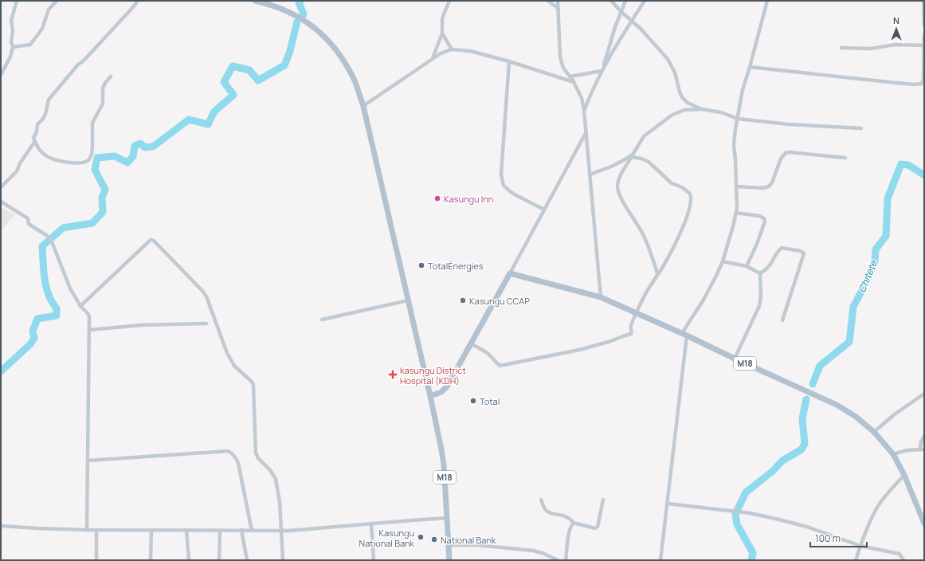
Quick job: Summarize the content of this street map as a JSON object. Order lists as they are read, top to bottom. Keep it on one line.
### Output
{"streets":{"main road":["M18"]},"water":["Chitete"],"places":{"other":["Kasungu Inn","TotalÉnergies","Kasungu CCAP","Total","Kasungu National Bank","National Bank"],"health":["kasungu District Hospital (KDH)"]},"scale_bar":"100 m","north":"top"}
